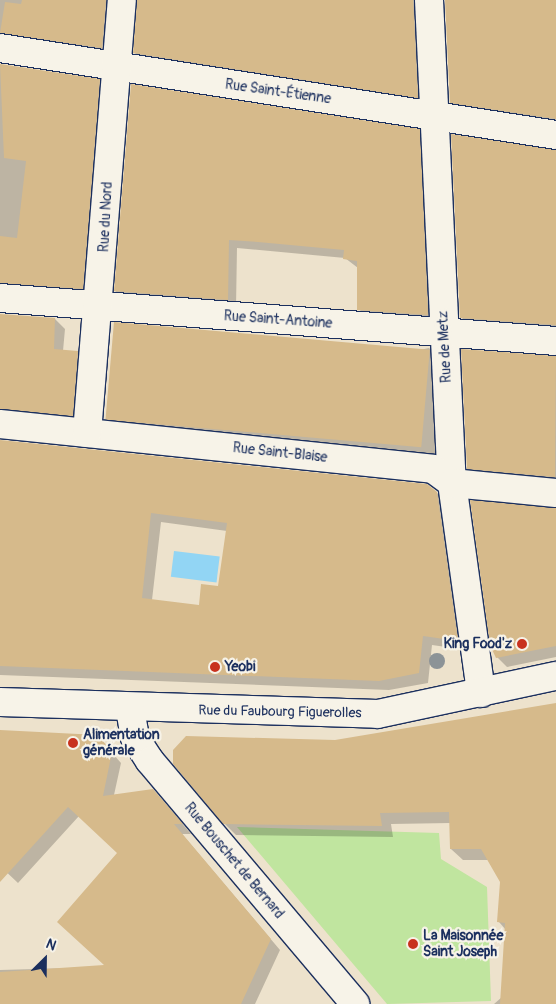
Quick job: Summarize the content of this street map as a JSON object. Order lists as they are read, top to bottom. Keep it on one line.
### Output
{"streets":{"street":["Rue Saint-Étienne","Rue du Nord","Rue Saint-Antoine","Rue de Metz","Rue Saint-Blaise","Rue du Faubourg Figuerolles","Rue Bouschet de Bernard"]},"crossings":[["Rue Saint-Étienne","Rue du Nord"],["Rue Saint-Étienne","Rue de Metz"],["Rue du Nord","Rue Saint-Antoine"],["Rue du Nord","Rue Saint-Blaise"],["Rue Saint-Antoine","Rue de Metz"],["Rue de Metz","Rue Saint-Blaise"],["Rue de Metz","Rue du Faubourg Figuerolles"],["Rue du Faubourg Figuerolles","Rue Bouschet de Bernard"]],"places":["King Food'z","Yeobi","Alimentation générale","La Maisonnée Saint Joseph"],"north":"top right"}
